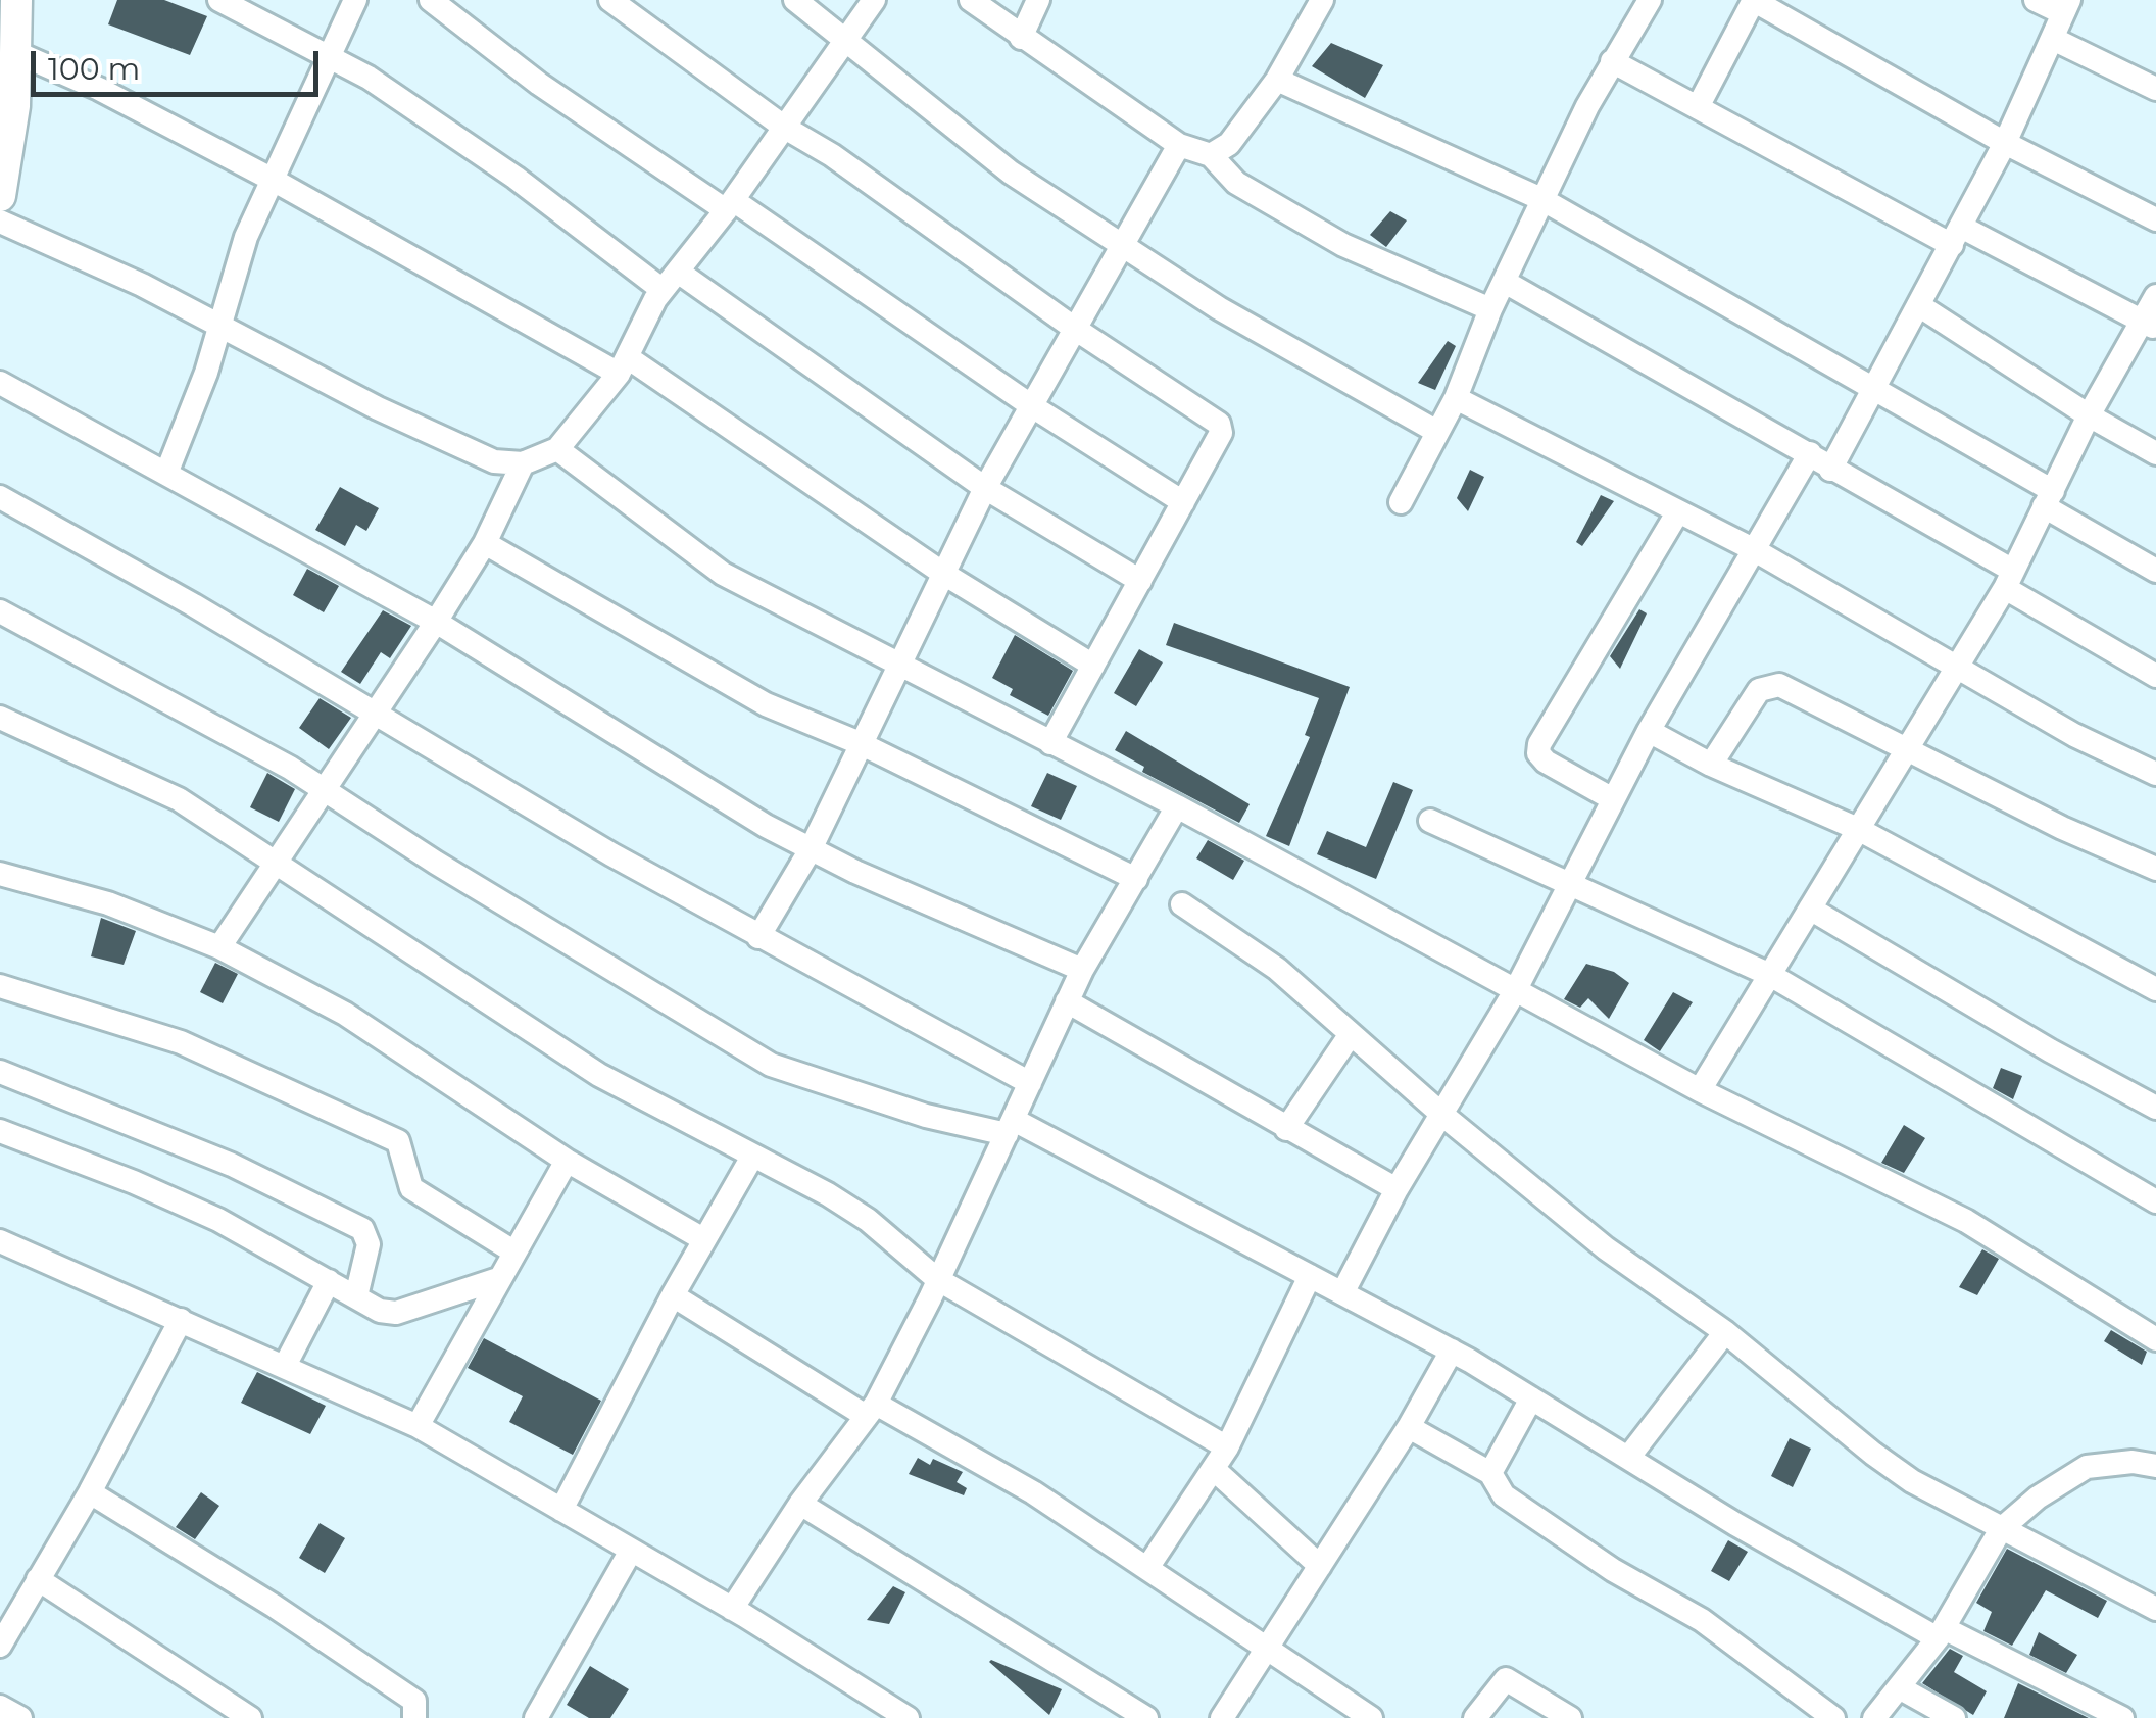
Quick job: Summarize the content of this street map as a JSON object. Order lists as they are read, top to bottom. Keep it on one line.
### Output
{"scale_bar":"100 m"}
